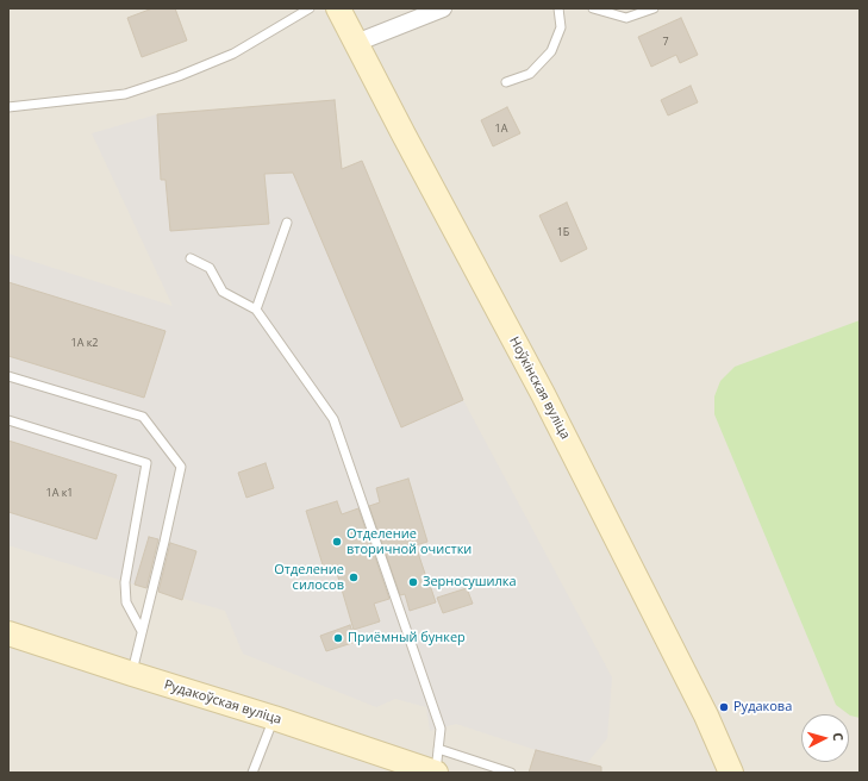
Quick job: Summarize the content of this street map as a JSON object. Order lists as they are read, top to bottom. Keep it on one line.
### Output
{"streets":{"main road":["Ноўкінская вуліца","Рудакоўская вуліца"]},"places":["Отделение вторичной очистки","Отделение силосов","Зерносушилка","Приёмный бункер","Рудакова"],"house_numbers":["7","1А","1Б","1А к2","1А к1"],"north":"right"}
